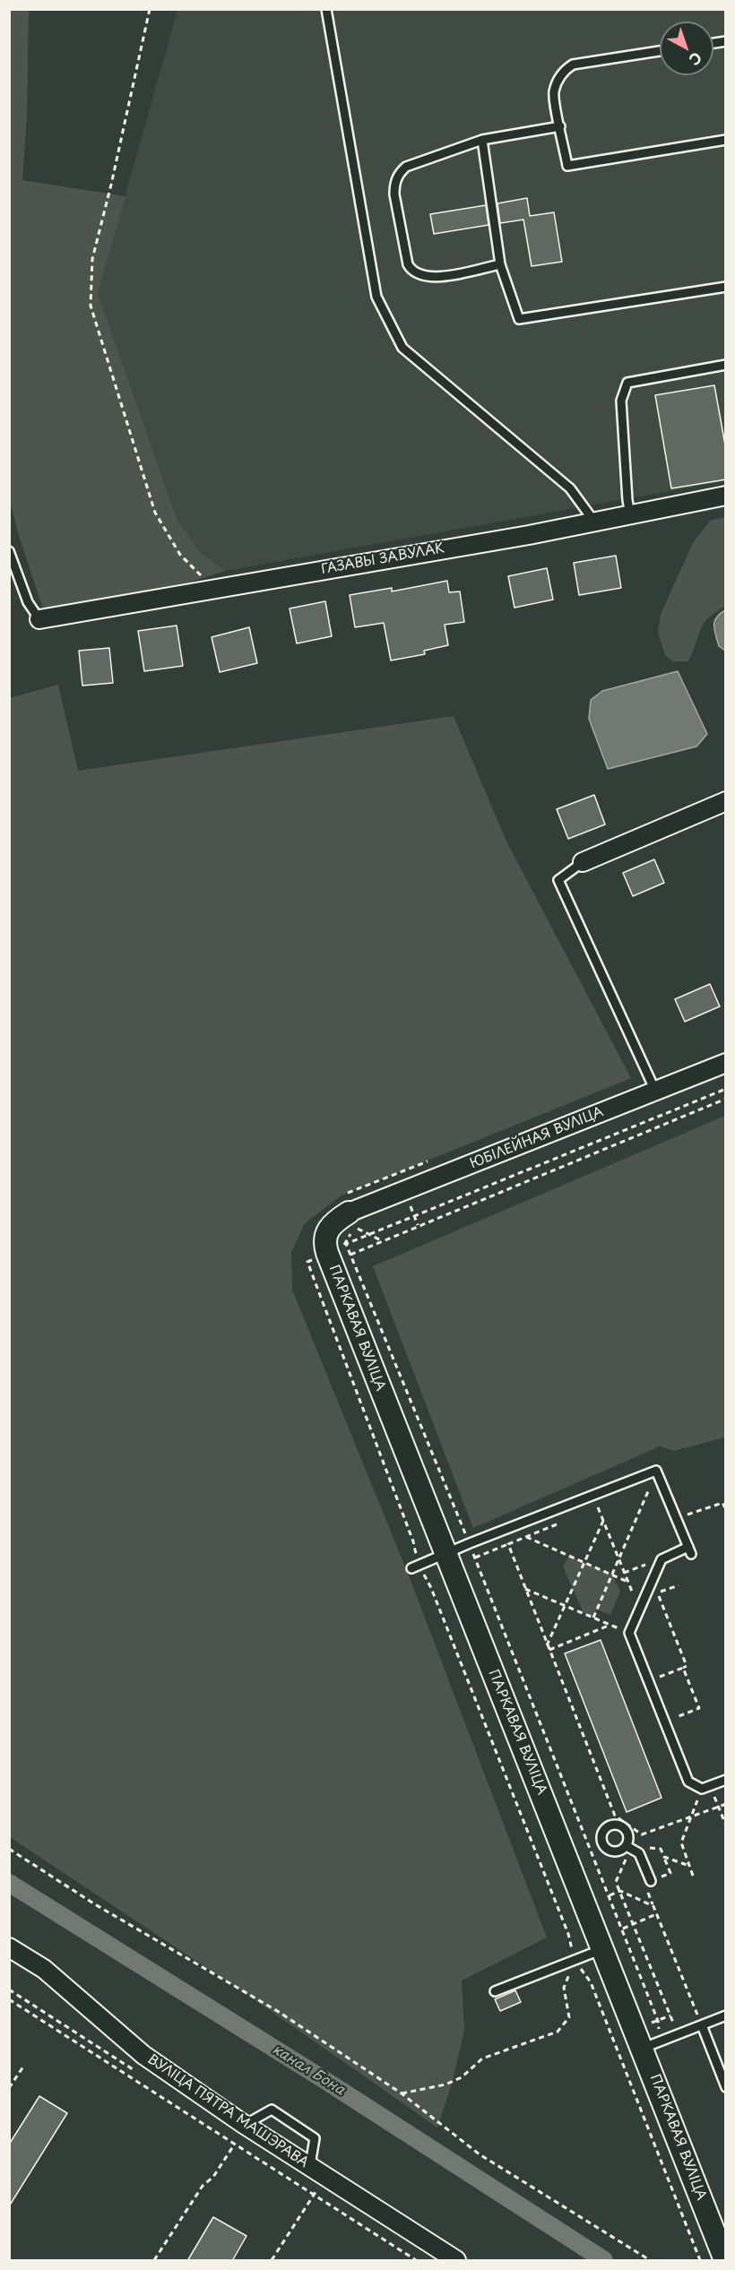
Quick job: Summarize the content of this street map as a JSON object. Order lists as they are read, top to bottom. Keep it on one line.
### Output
{"streets":{"street":["ГАЗАВЫ ЗАВУЛАК","ЮБІЛЕЙНАЯ ВУЛІЦА","ПАРКАВАЯ ВУЛІЦА","ВУЛІЦА ПЯТРА МАШЭРАВА"]},"crossings":[["ЮБІЛЕЙНАЯ ВУЛІЦА","ПАРКАВАЯ ВУЛІЦА"]],"water":["канал Бона"],"north":"bottom right"}
